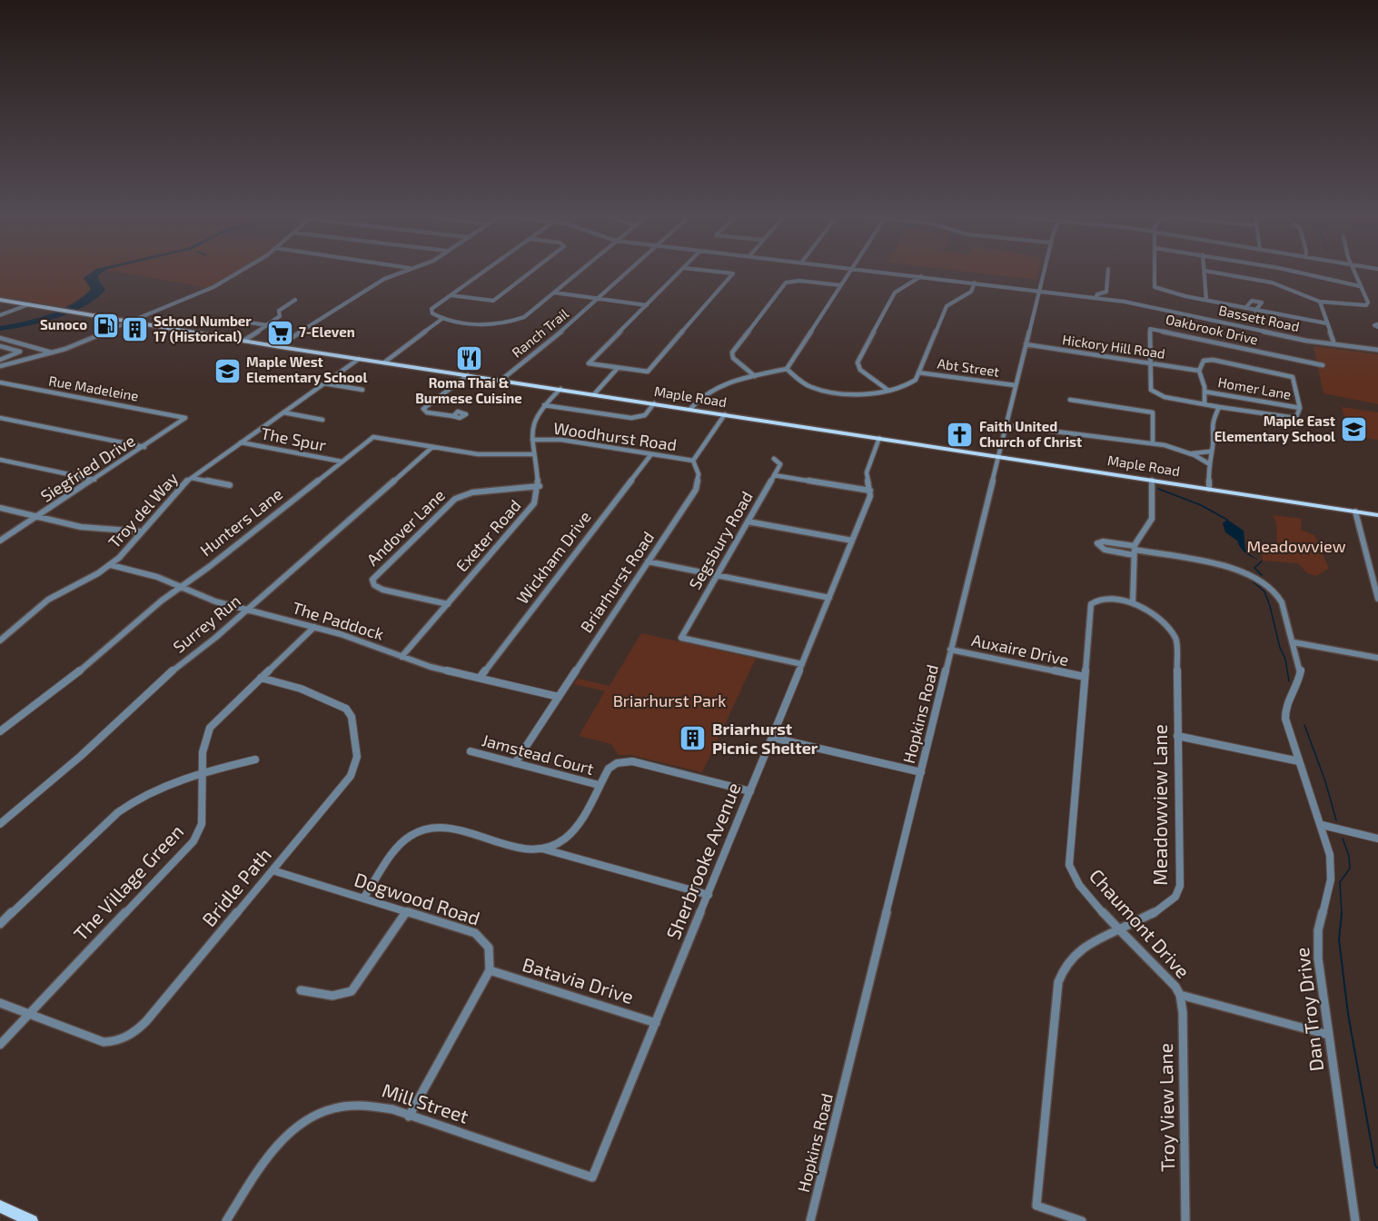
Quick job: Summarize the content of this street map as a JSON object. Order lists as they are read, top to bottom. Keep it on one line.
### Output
{"streets":{"main road":["Maple Road"],"street":["Bassett Road","Oakbrook Drive","Ranch Trail","Hickory Hill Road","Abt Street","Rue Madeleine","Homer Lane","Woodhurst Road","The Spur","Siegfried Drive","Troy del Way","Hunters Lane","Andover Lane","Exeter Road","Segsbury Road","Wickham Drive","Briarhurst Road","The Paddock","Surrey Run","Auxaire Drive","Hopkins Road","Jamstead Court","Meadowview Lane","Sherbrooke Avenue","The Village Green","Bridle Path","Dogwood Road","Chaumont Drive","Batavia Drive","Dan Troy Drive","Mill Street","Troy View Lane"]},"crossings":[["Bassett Road","Hopkins Road"],["Oakbrook Drive","Hickory Hill Road"],["Ranch Trail","Maple Road"],["Hickory Hill Road","Hopkins Road"],["Abt Street","Hopkins Road"],["Rue Madeleine","Siegfried Drive"],["Maple Road","Troy del Way"],["Maple Road","Hopkins Road"],["Maple Road","Sherbrooke Avenue"],["Woodhurst Road","Wickham Drive"],["Woodhurst Road","Briarhurst Road"],["The Spur","Troy del Way"],["The Spur","Hunters Lane"],["Troy del Way","The Paddock"],["Hunters Lane","The Paddock"],["Hunters Lane","Surrey Run"],["Andover Lane","Exeter Road"],["Exeter Road","The Paddock"],["Segsbury Road","Sherbrooke Avenue"],["Wickham Drive","The Paddock"],["Briarhurst Road","The Paddock"],["Briarhurst Road","Jamstead Court"],["The Paddock","Surrey Run"],["The Paddock","The Village Green"],["Auxaire Drive","Hopkins Road"],["Auxaire Drive","Chaumont Drive"],["Meadowview Lane","Chaumont Drive"],["Sherbrooke Avenue","Batavia Drive"],["Sherbrooke Avenue","Mill Street"],["The Village Green","Bridle Path"],["Bridle Path","Dogwood Road"],["Dogwood Road","Batavia Drive"],["Chaumont Drive","Dan Troy Drive"],["Chaumont Drive","Troy View Lane"]],"parks":["Meadowview","Briarhurst Park"],"places":{"fuel station":["Sunoco"],"building":["School Number 17 (Historical)","Briarhurst Picnic Shelter"],"supermarket":["7-Eleven"],"restaurant":["Roma Thai & Burmese Cuisine"],"school or university":["Maple West Elementary School","Maple East Elementary School"],"church":["Faith United Church of Christ"]}}
